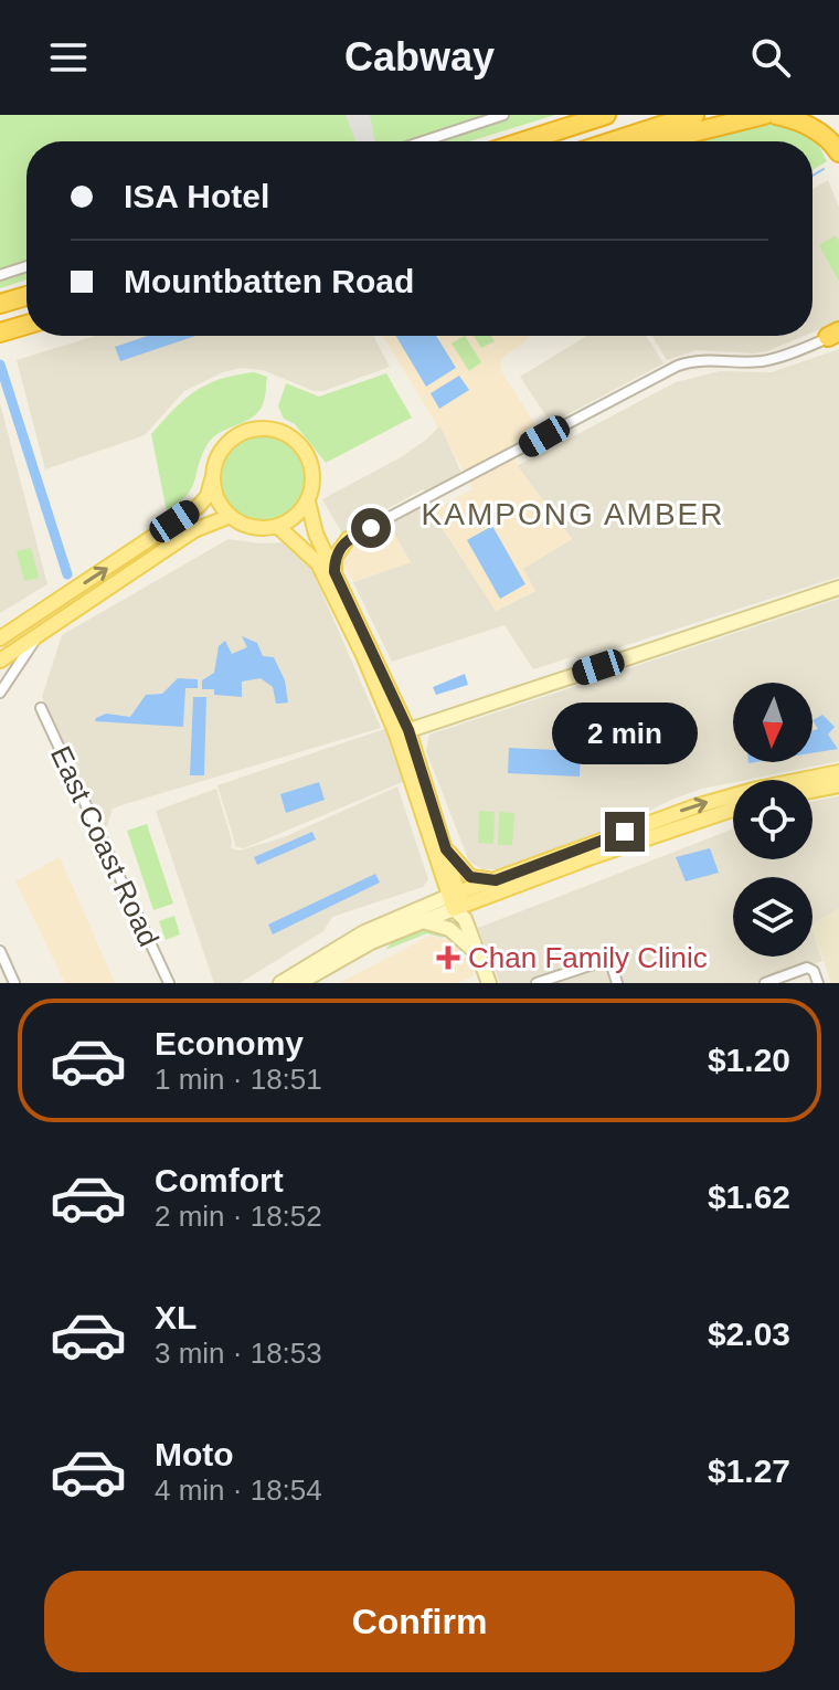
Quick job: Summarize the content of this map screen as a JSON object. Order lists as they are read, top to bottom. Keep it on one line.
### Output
{"streets":{"street":["East Coast Road"]},"districts":["KAMPONG AMBER"],"places":{"health":["Chan Family Clinic"]},"north":"bottom","page":{"header":"Cabway","banner":["ISA Hotel","Mountbatten Road"],"bubble":"2 min","list":[{"name":"Economy","note":"1 min · 18:51","value":"$1.20"},{"name":"Comfort","note":"2 min · 18:52","value":"$1.62"},{"name":"XL","note":"3 min · 18:53","value":"$2.03"},{"name":"Moto","note":"4 min · 18:54","value":"$1.27"}],"buttons":"Confirm"}}
